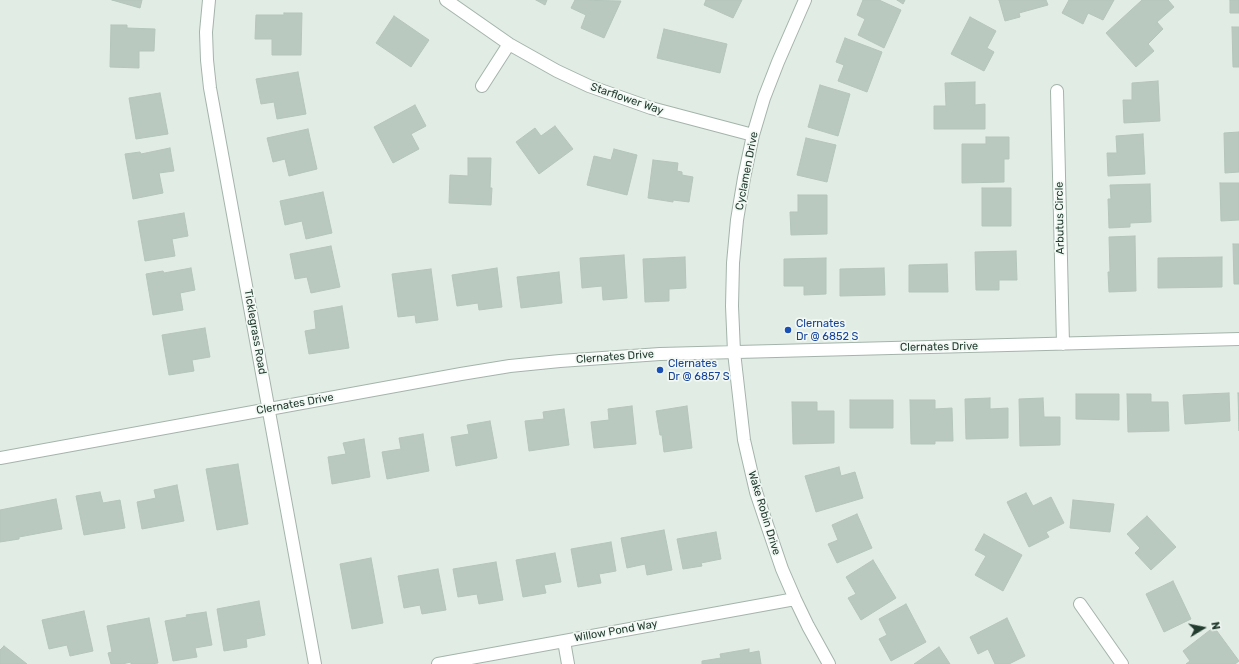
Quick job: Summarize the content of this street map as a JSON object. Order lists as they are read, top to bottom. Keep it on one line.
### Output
{"streets":{"street":["Starflower Way","Cyclamen Drive","Arbutus Circle","Ticklegrass Road","Clernates Drive","Wake Robin Drive","Willow Pond Way"]},"crossings":[["Starflower Way","Cyclamen Drive"],["Cyclamen Drive","Clernates Drive"],["Cyclamen Drive","Wake Robin Drive"],["Arbutus Circle","Clernates Drive"],["Ticklegrass Road","Clernates Drive"],["Clernates Drive","Wake Robin Drive"],["Wake Robin Drive","Willow Pond Way"]],"places":["Clernates Dr @ 6852 S","Clernates Dr @ 6857 S"],"north":"right"}
